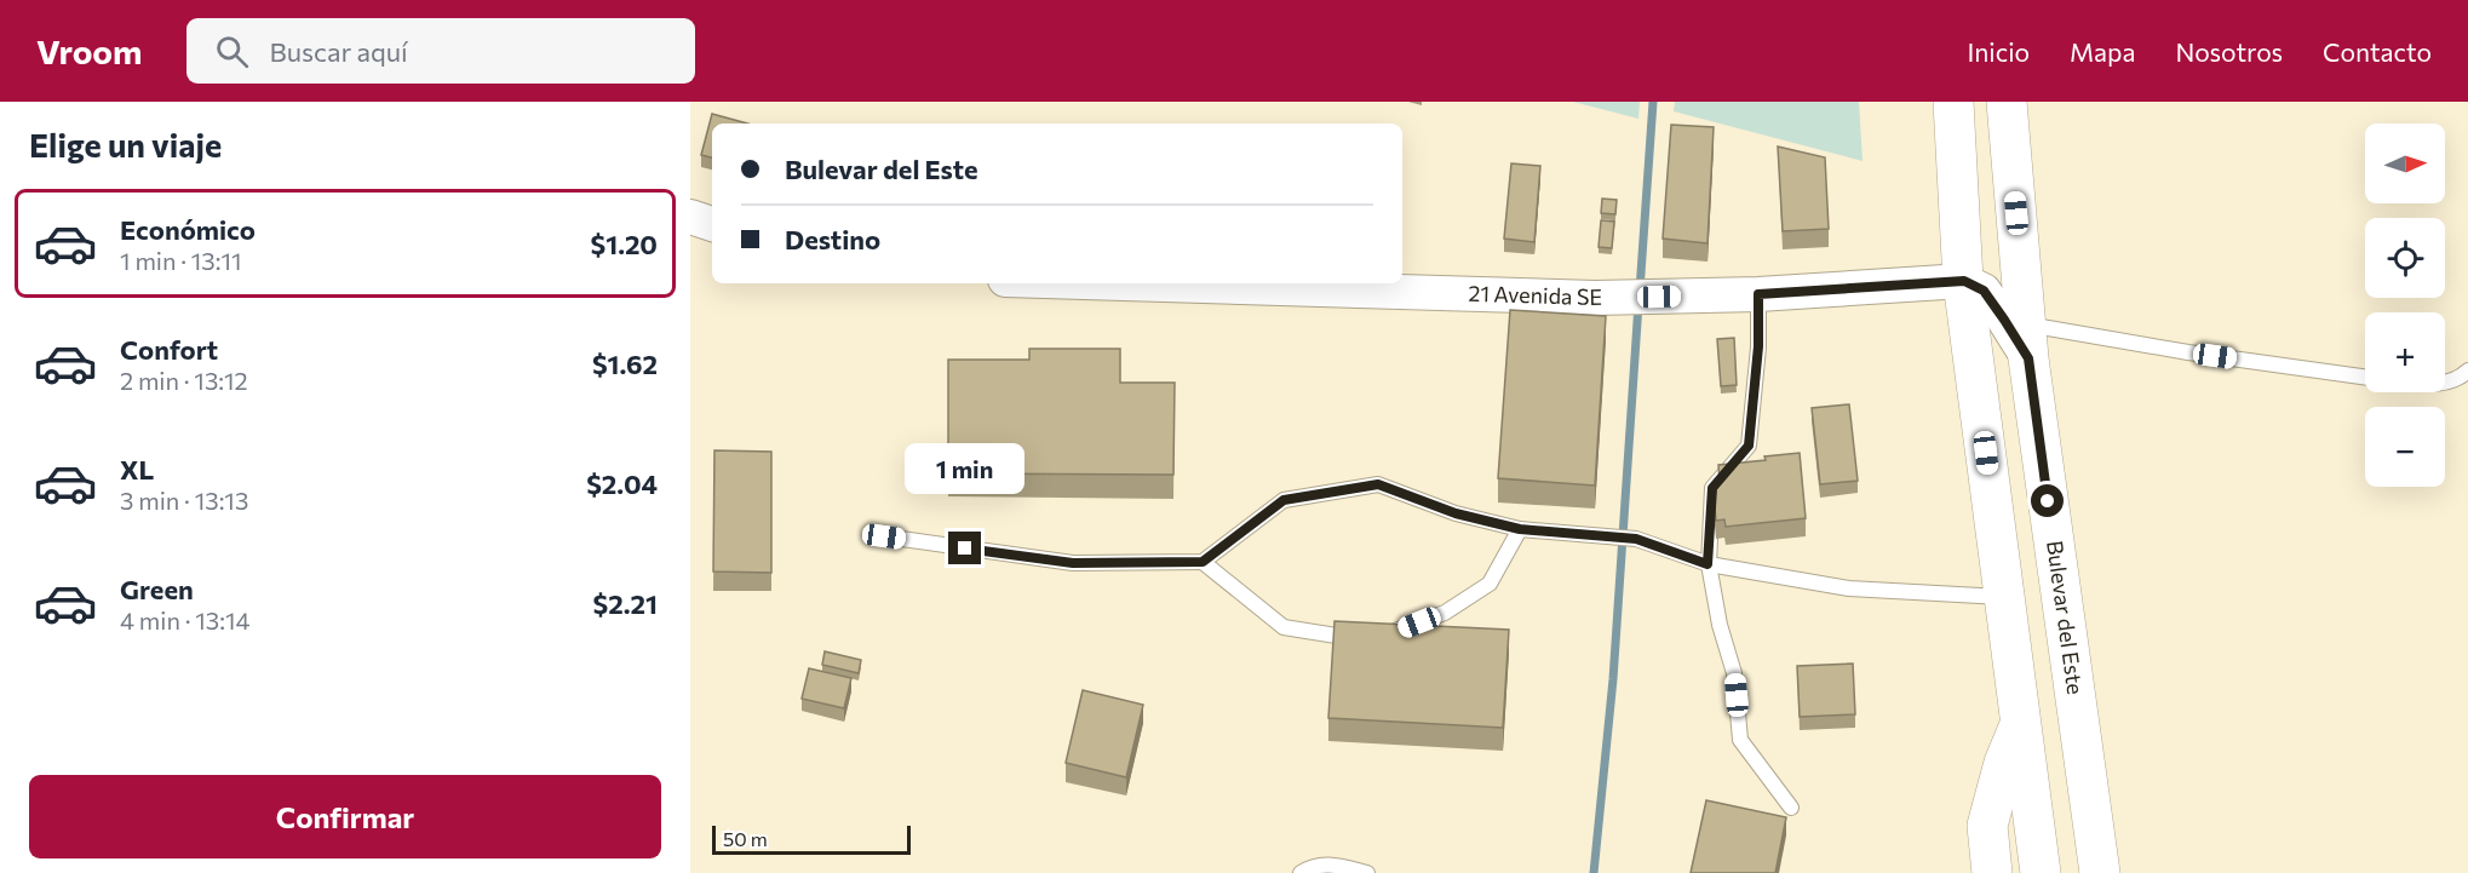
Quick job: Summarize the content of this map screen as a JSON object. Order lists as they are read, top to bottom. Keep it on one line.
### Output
{"streets":{"highway":["Bulevar del Este"],"street":["21 Avenida SE"]},"scale_bar":"50 m","north":"right","page":{"header":"Vroom","search":"Buscar aquí","nav":["Inicio","Mapa","Nosotros","Contacto"],"heading":"Elige un viaje","map_buttons":["+","−"],"banner":["Bulevar del Este","Destino"],"list":[{"name":"Económico","note":"1 min · 13:11","value":"$1.20"},{"name":"Confort","note":"2 min · 13:12","value":"$1.62"},{"name":"XL","note":"3 min · 13:13","value":"$2.04"},{"name":"Green","note":"4 min · 13:14","value":"$2.21"}],"bubble":"1 min","buttons":"Confirmar","scale":"50 m"}}
